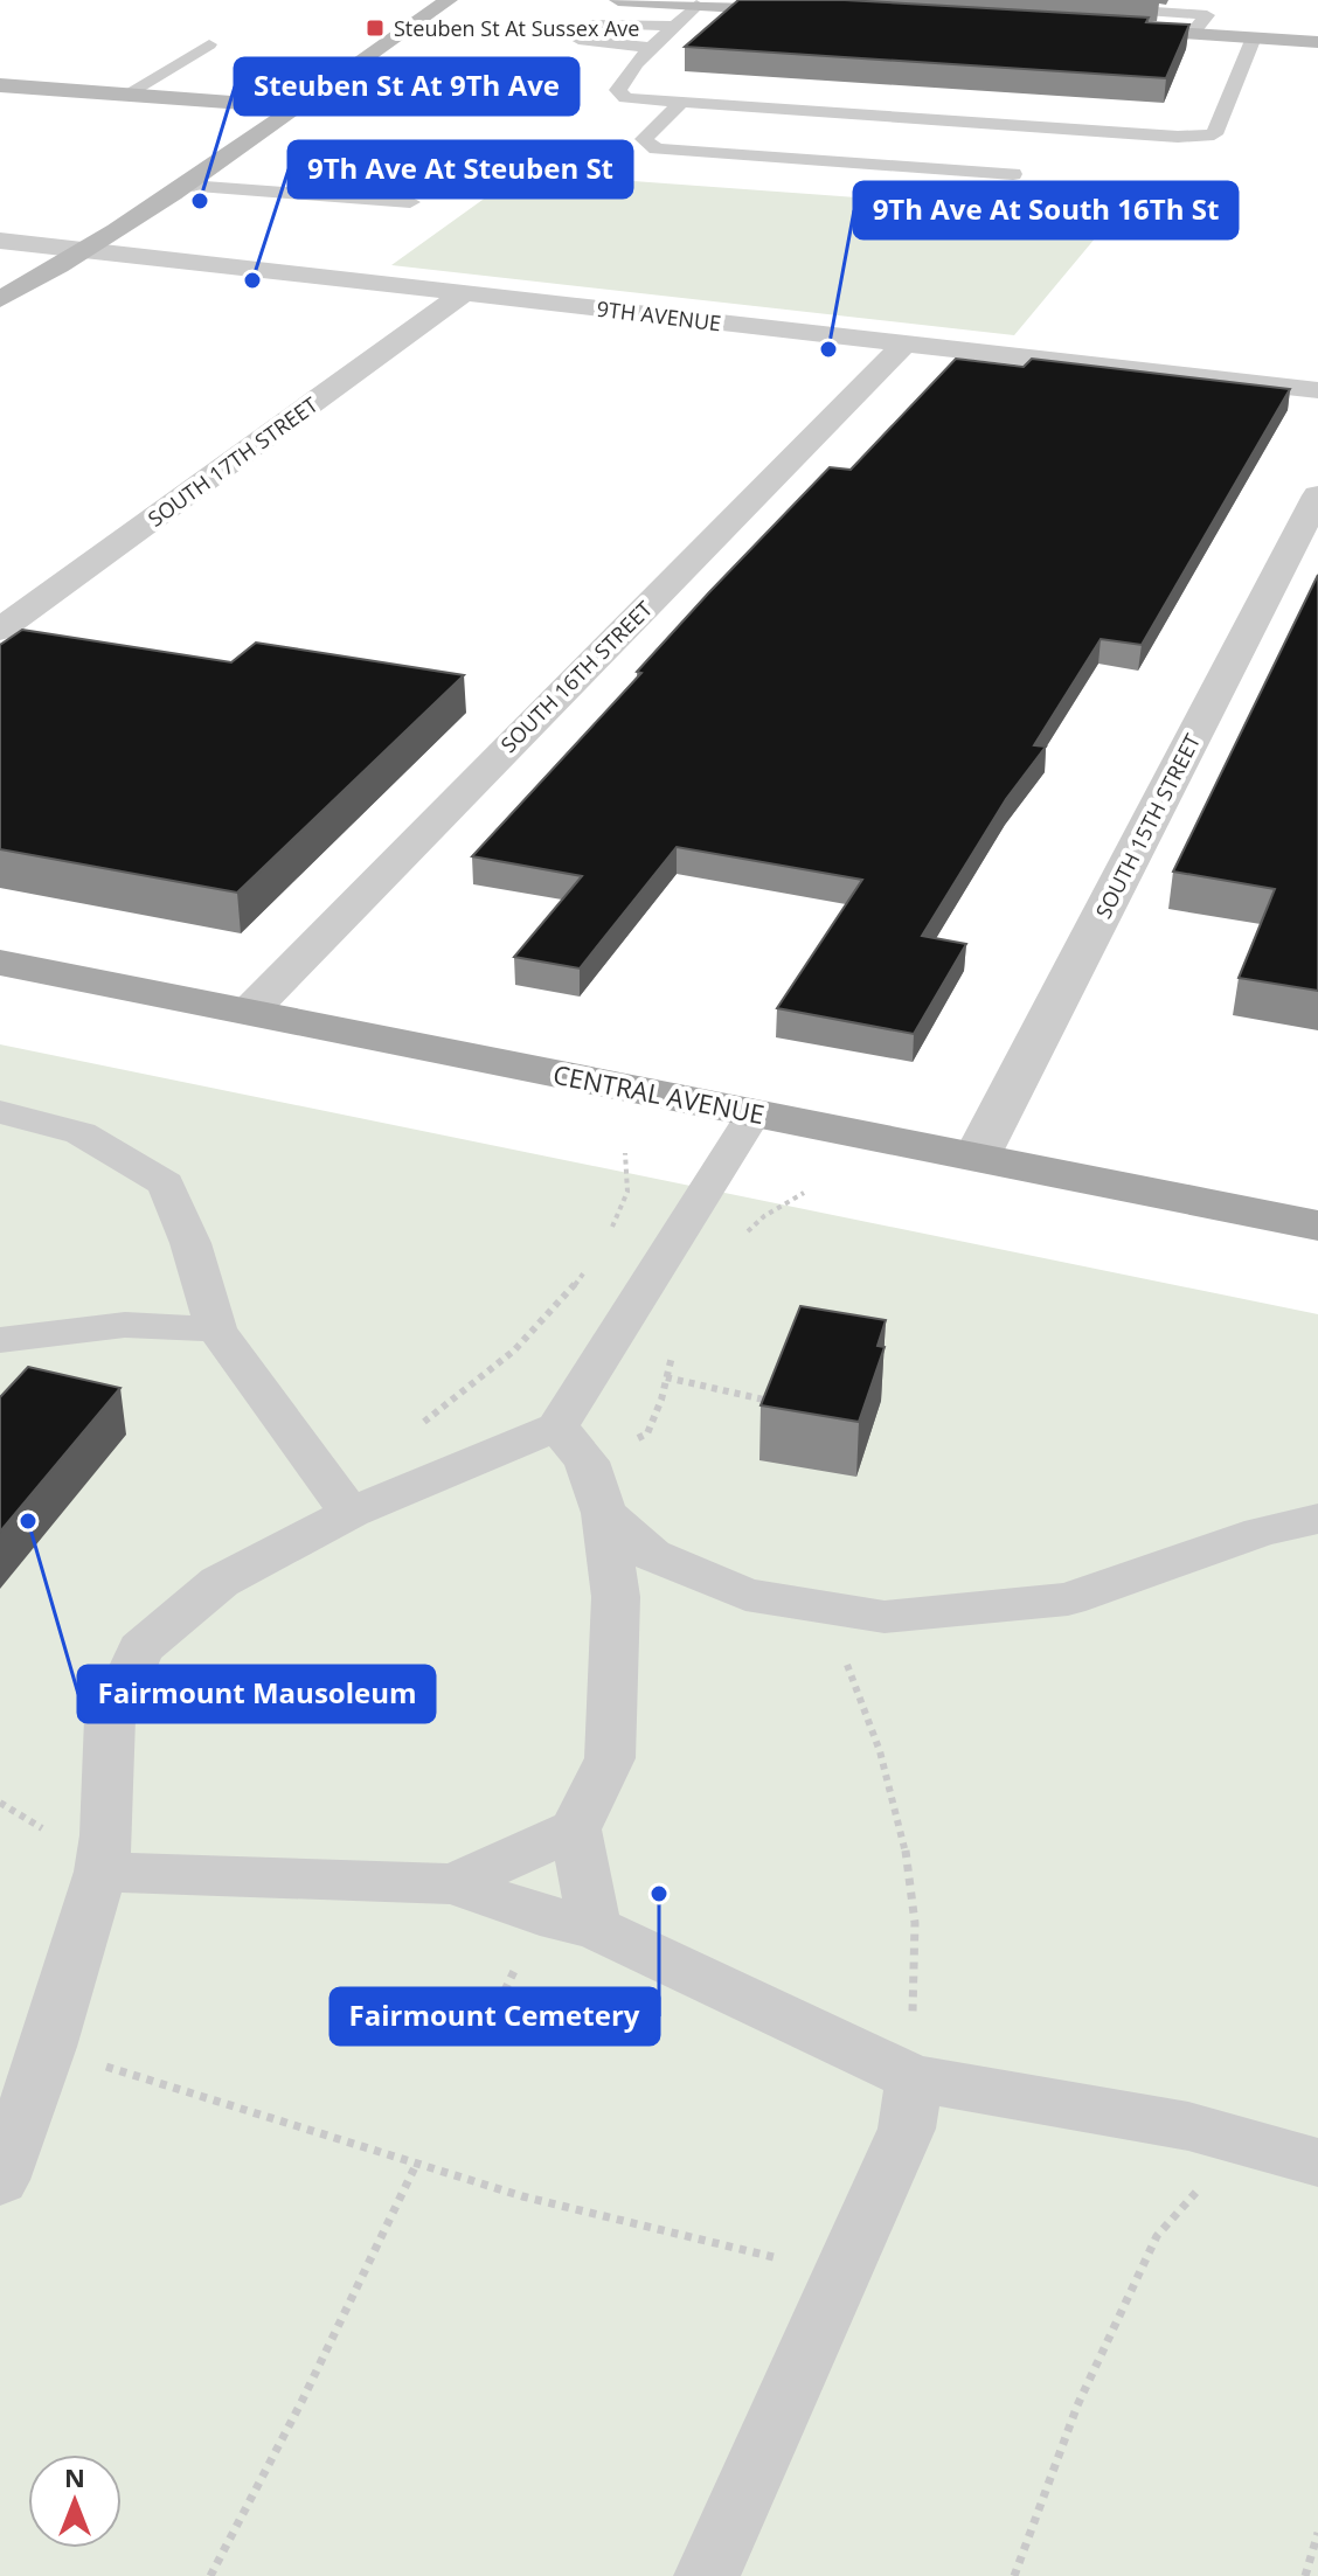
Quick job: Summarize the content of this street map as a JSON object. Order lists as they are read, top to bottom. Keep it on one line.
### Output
{"streets":{"main road":["CENTRAL AVENUE"],"street":["9TH AVENUE","SOUTH 17TH STREET","SOUTH 16TH STREET","SOUTH 15TH STREET"]},"crossings":[["9TH AVENUE","SOUTH 17TH STREET"],["9TH AVENUE","SOUTH 16TH STREET"],["SOUTH 16TH STREET","CENTRAL AVENUE"],["SOUTH 15TH STREET","CENTRAL AVENUE"]],"places":{"transit":["Steuben St At Sussex Ave"],"other":["Steuben St At 9Th Ave","9Th Ave At Steuben St","9Th Ave At South 16Th St","Fairmount Mausoleum","Fairmount Cemetery"]},"north":"top"}
